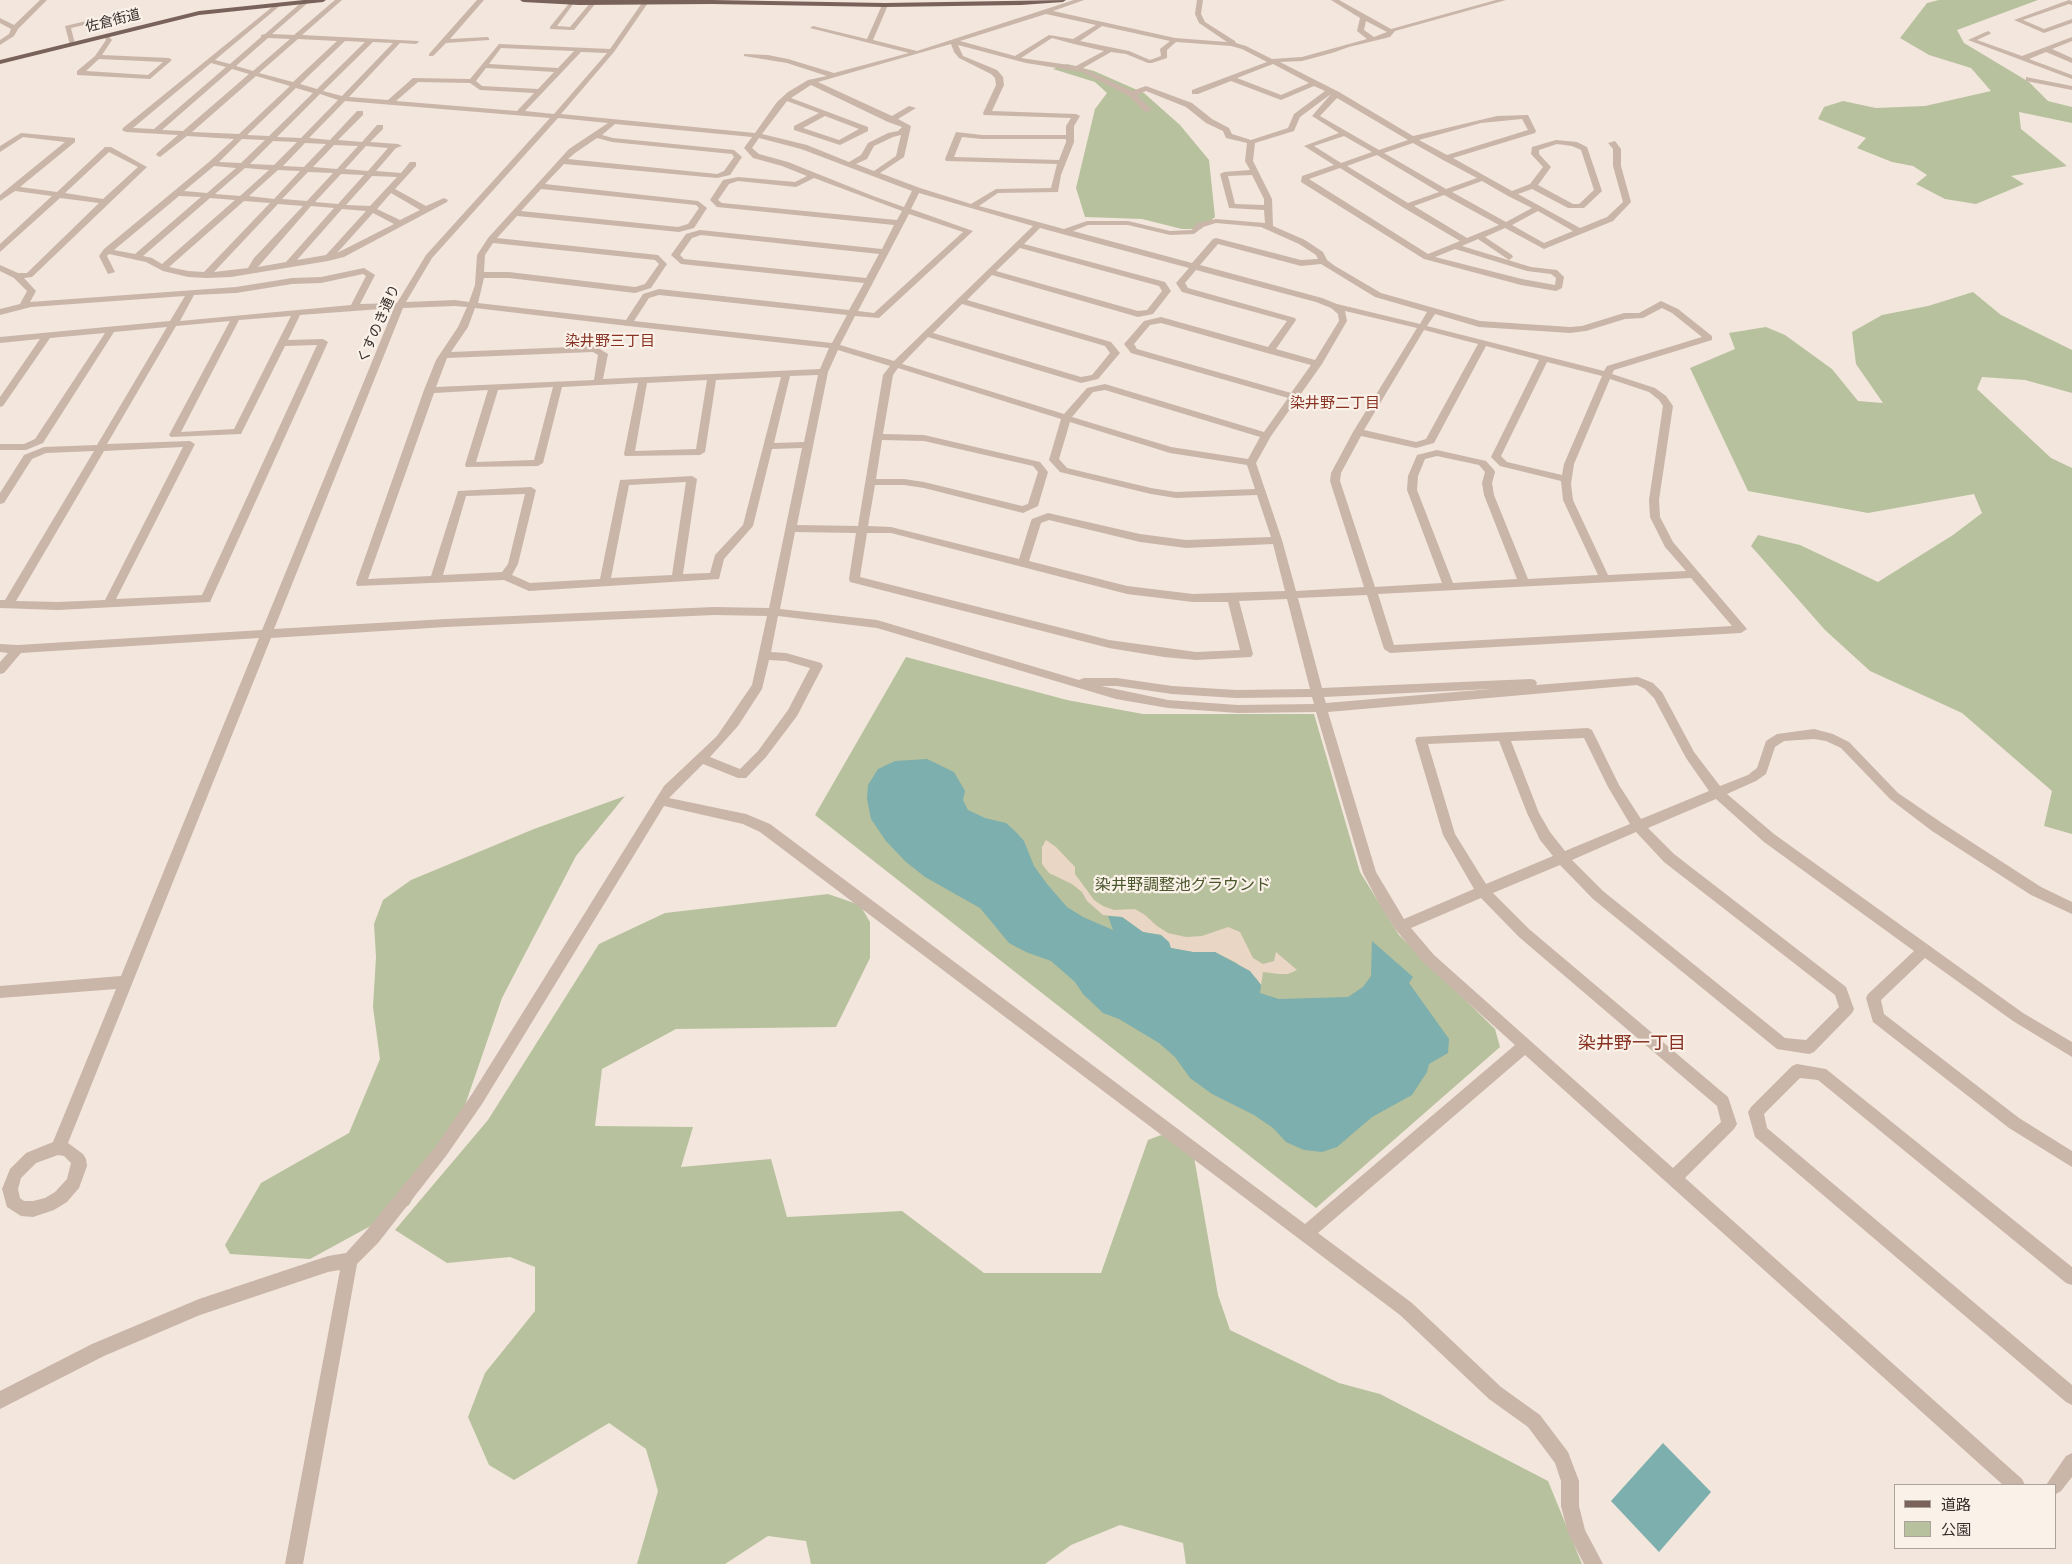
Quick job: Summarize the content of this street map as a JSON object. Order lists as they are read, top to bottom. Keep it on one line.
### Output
{"streets":{"main road":["佐倉街道"],"street":["くすのき通り"]},"districts":["染井野三丁目","染井野二丁目","染井野一丁目"],"parks":["染井野調整池グラウンド"],"legend":["道路","公園"]}
